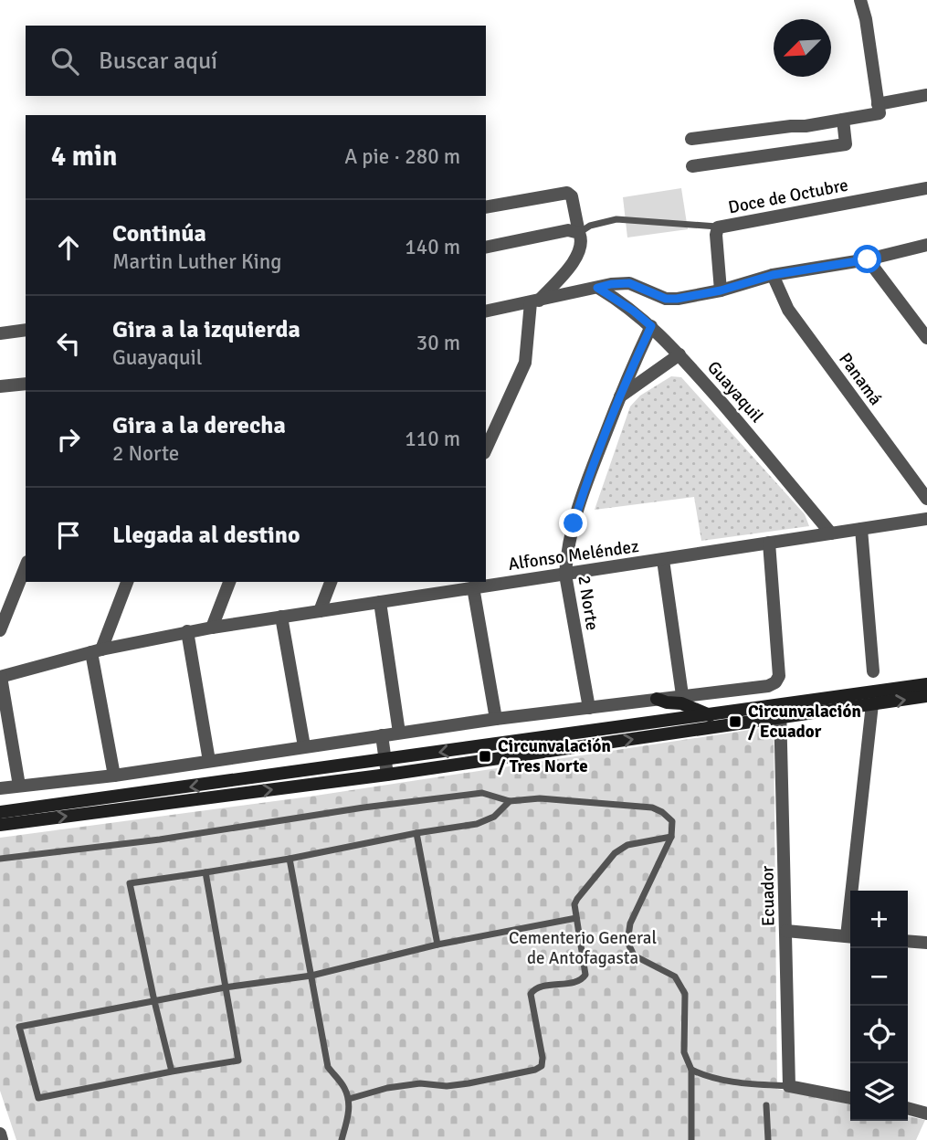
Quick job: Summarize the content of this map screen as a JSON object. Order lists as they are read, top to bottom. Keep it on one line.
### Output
{"streets":{"street":["Doce de Octubre","Panamá","Guayaquil","Alfonso Meléndez","2 Norte","Ecuador"]},"crossings":[["Guayaquil","Alfonso Meléndez"],["Guayaquil","2 Norte"],["Alfonso Meléndez","2 Norte"]],"parks":["Cementerio General de Antofagasta"],"places":{"transit":["Circunvalación / Ecuador","Circunvalación / Tres Norte"]},"north":"bottom left","page":{"search":"Buscar aquí","heading":["4 min","A pie · 280 m"],"list":[["Continúa","Martin Luther King","140 m"],["Gira a la izquierda","Guayaquil","30 m"],["Gira a la derecha","2 Norte","110 m"],"Llegada al destino"],"map_buttons":["+","−"]}}
